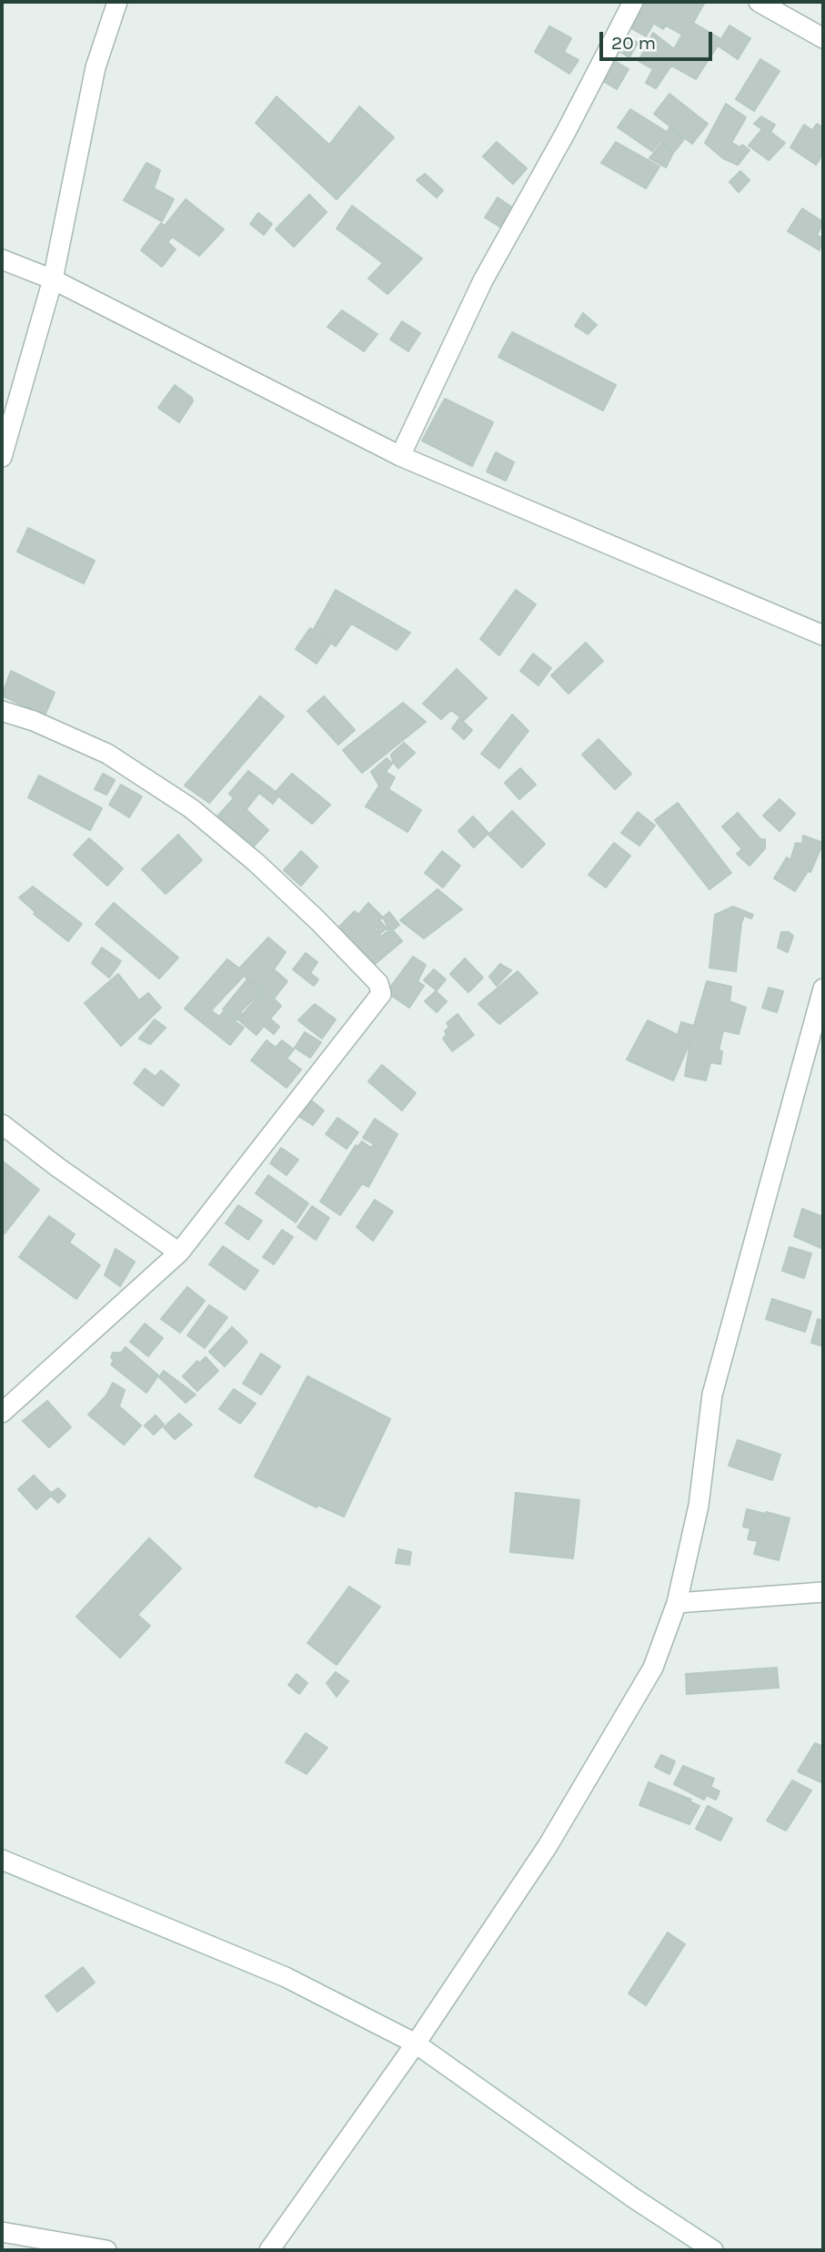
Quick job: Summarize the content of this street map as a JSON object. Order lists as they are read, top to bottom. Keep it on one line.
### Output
{"scale_bar":"20 m"}
